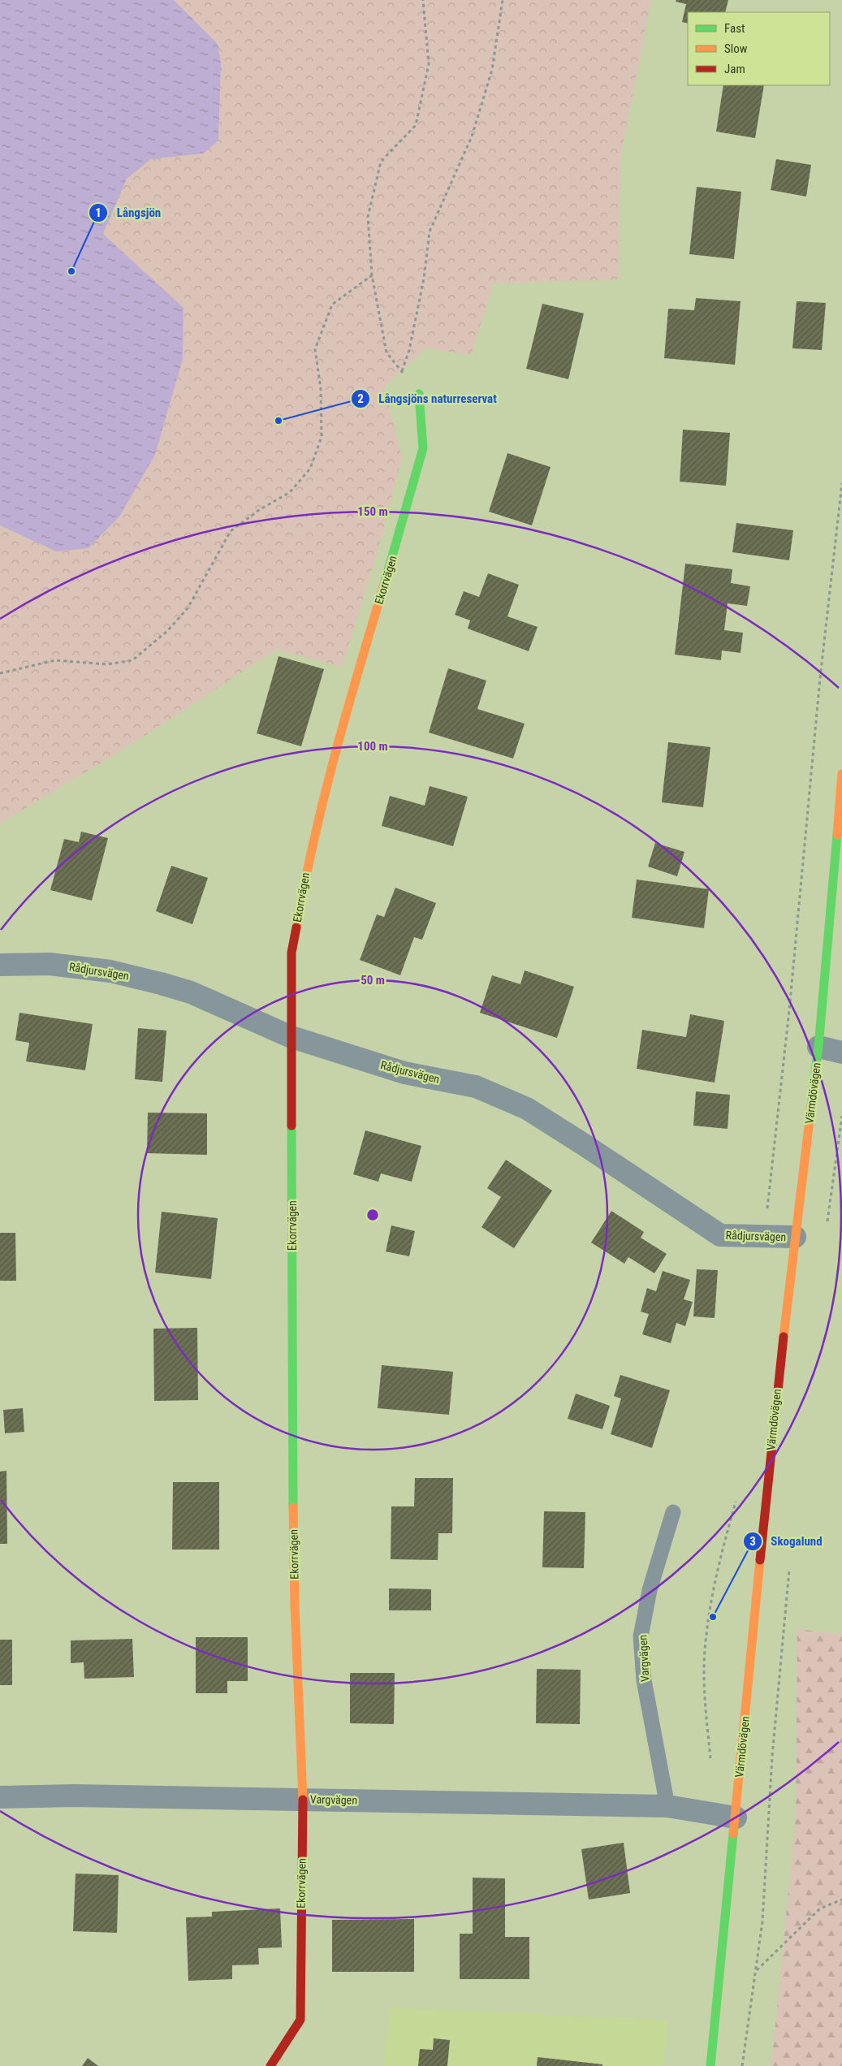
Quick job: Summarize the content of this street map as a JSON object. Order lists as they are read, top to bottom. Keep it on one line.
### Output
{"streets":{"street":["Ekorrvägen","Rådjursvägen","Värmdövägen","Vargvägen"]},"crossings":[["Ekorrvägen","Rådjursvägen"],["Ekorrvägen","Vargvägen"],["Rådjursvägen","Värmdövägen"],["Värmdövägen","Vargvägen"]],"places":["Långsjön","Långsjöns naturreservat","Skogalund"],"legend":["Fast","Slow","Jam"],"rings":["150 m","100 m","50 m"]}
